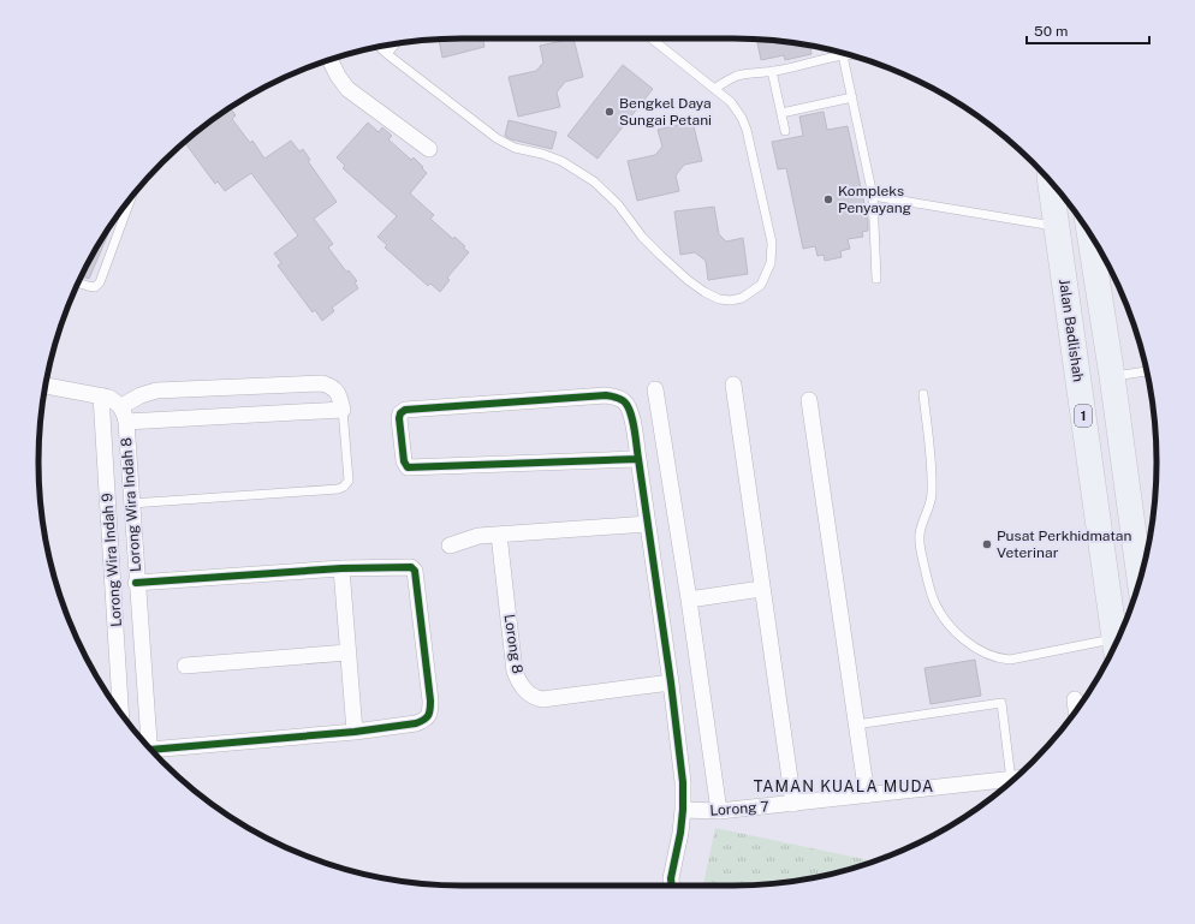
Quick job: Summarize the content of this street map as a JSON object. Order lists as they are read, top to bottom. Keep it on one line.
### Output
{"streets":{"main road":["Jalan Badlishah","1"],"street":["Lorong Wira Indah 8","Lorong Wira Indah 9","Lorong 8","Lorong 7"]},"districts":["TAMAN KUALA MUDA"],"places":["Bengkel Daya Sungai Petani","Kompleks Penyayang","Pusat Perkhidmatan Veterinar"],"scale_bar":"50 m"}
